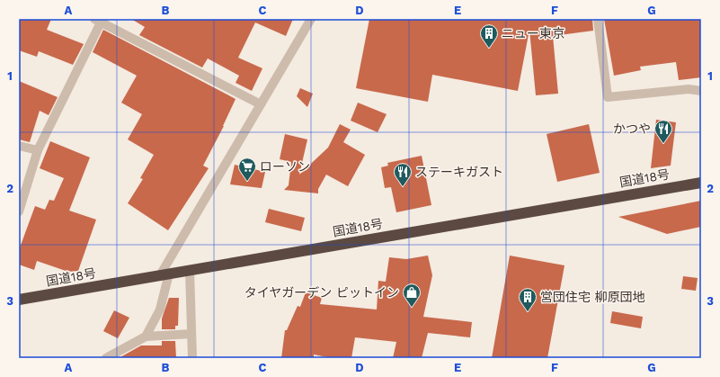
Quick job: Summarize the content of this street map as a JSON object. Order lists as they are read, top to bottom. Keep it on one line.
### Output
{"streets":{"highway":["国道18号"]},"places":{"building":["ニュー東京","営団住宅 柳原団地"],"restaurant":["かつや","ステーキガスト"],"supermarket":["ローソン"],"shop":["タイヤガーデン ピットイン"]},"grid":{"columns":["A","B","C","D","E","F","G"],"rows":["1","2","3"]}}
